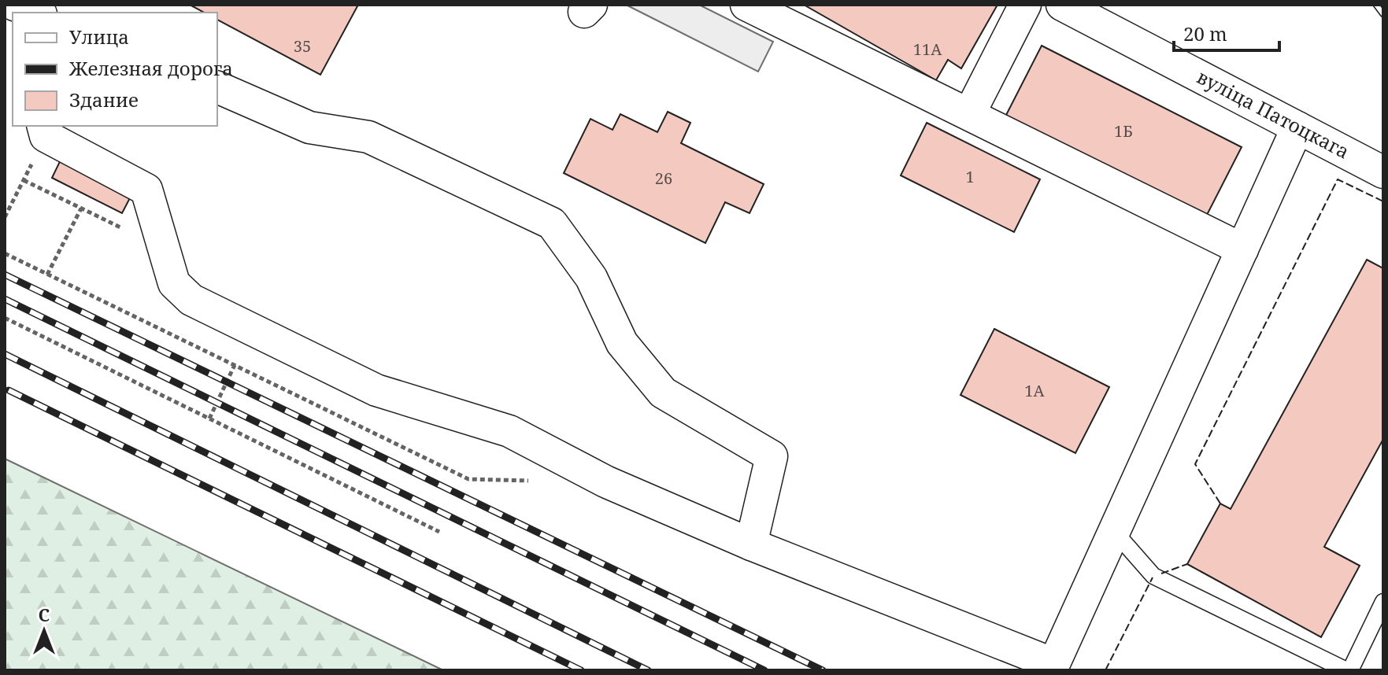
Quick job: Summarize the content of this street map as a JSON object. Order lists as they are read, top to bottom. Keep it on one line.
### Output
{"streets":{"street":["вуліца Патоцкага"]},"house_numbers":["35","11А","1Б","1","26","1А"],"legend":["Улица","Железная дорога","Здание"],"scale_bar":"20 m","north":"top"}
